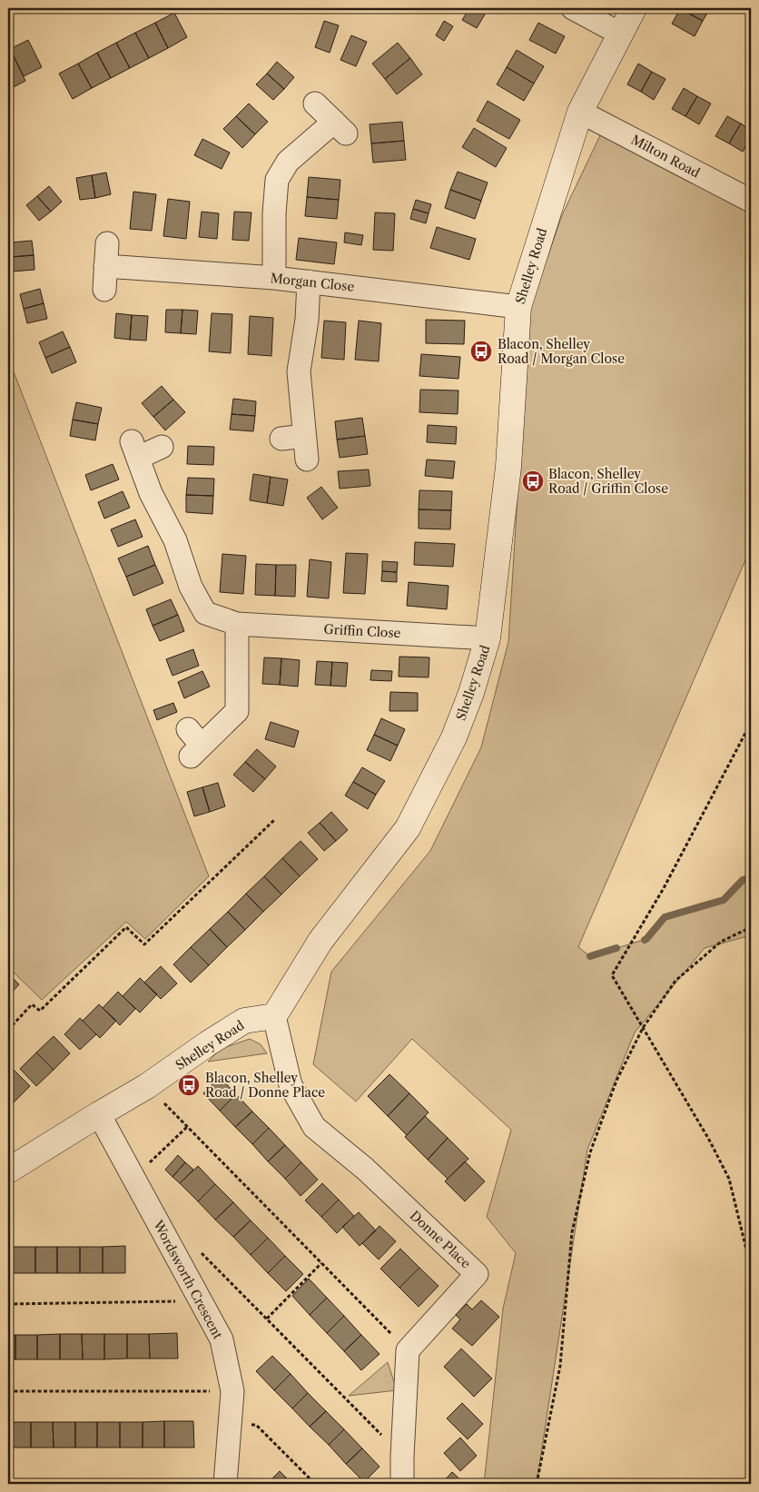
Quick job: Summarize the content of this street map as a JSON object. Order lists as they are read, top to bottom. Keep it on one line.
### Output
{"streets":{"street":["Milton Road","Shelley Road","Morgan Close","Griffin Close","Donne Place","Wordsworth Crescent"]},"crossings":[["Milton Road","Shelley Road"],["Shelley Road","Morgan Close"],["Shelley Road","Griffin Close"],["Shelley Road","Donne Place"],["Shelley Road","Wordsworth Crescent"]],"places":{"bus stop":["Blacon, Shelley Road / Morgan Close","Blacon, Shelley Road / Griffin Close","Blacon, Shelley Road / Donne Place"]}}
